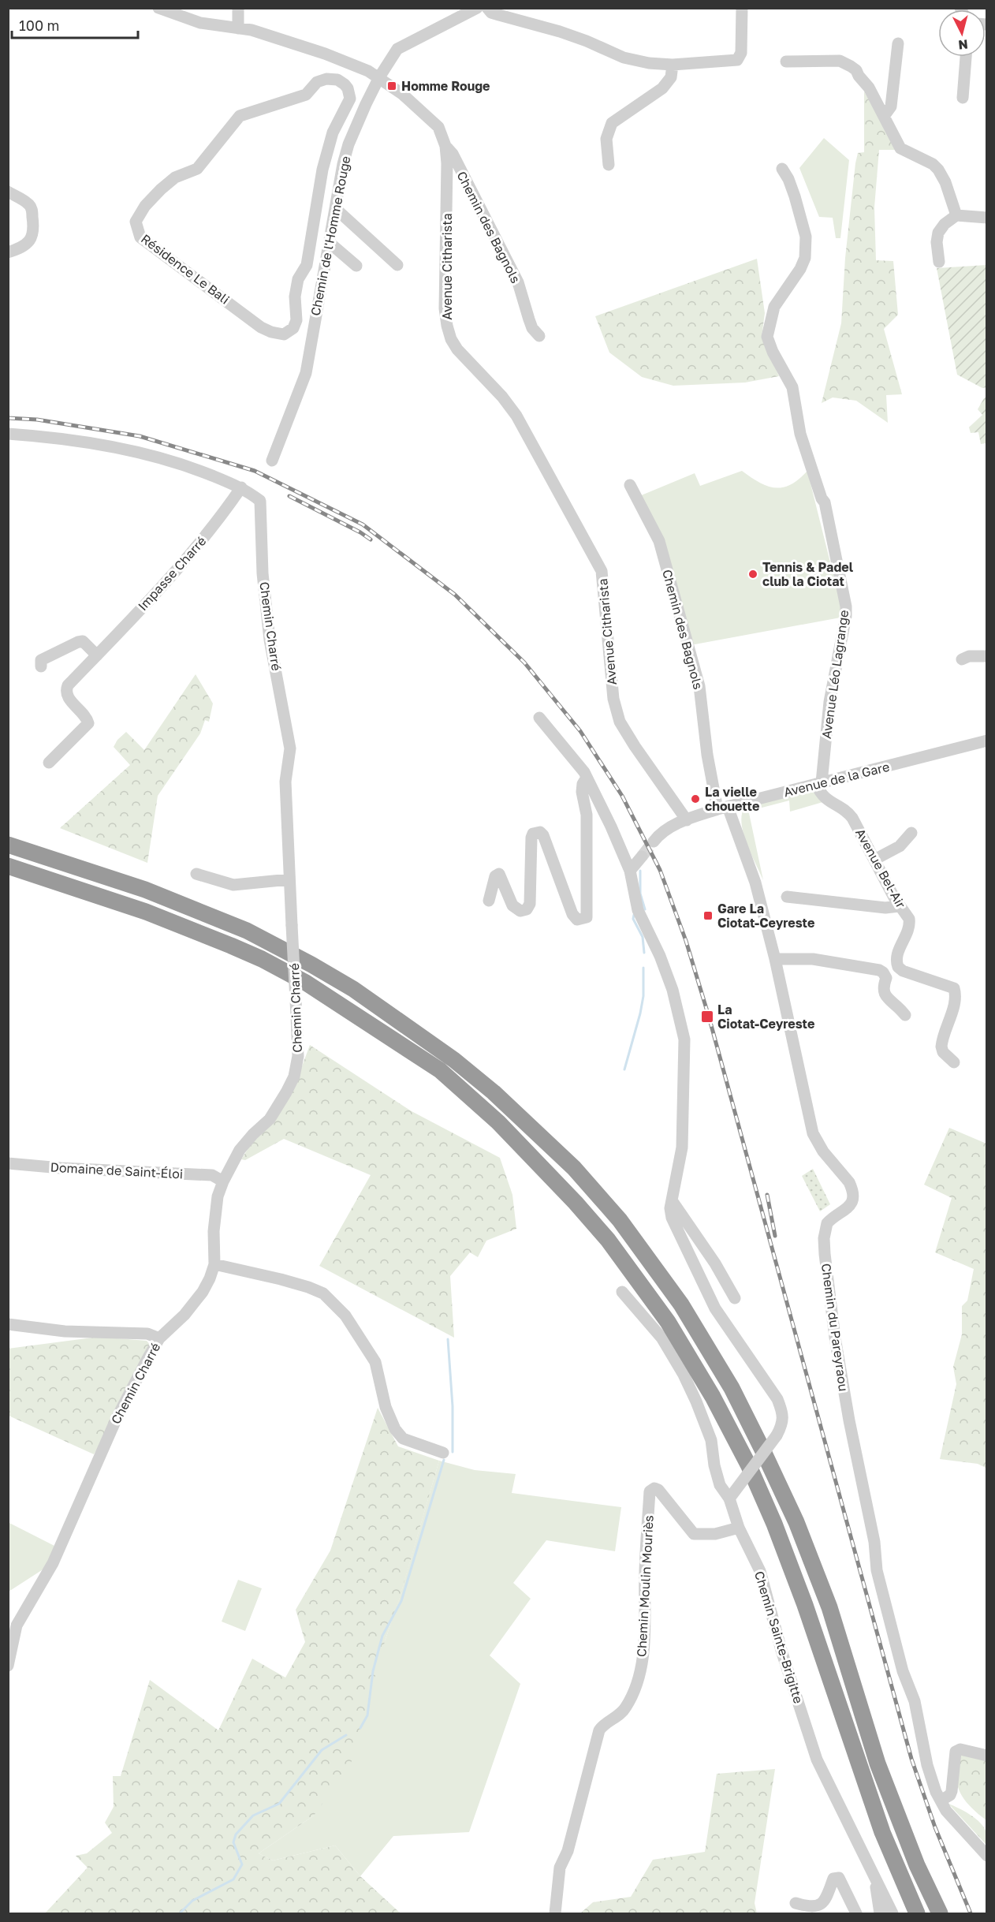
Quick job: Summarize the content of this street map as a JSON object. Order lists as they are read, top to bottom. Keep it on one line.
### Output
{"streets":{"street":["Chemin des Bagnols","Chemin de l'Homme Rouge","Avenue Citharista","Résidence Le Bali","Impasse Charré","Chemin Charré","Avenue Léo Lagrange","Avenue de la Gare","Avenue Bel-Air","Domaine de Saint-Éloi","Chemin du Pareyraou","Chemin Moulin Mouriès","Chemin Sainte-Brigitte"]},"crossings":[["Chemin des Bagnols","Avenue Citharista"],["Chemin des Bagnols","Avenue de la Gare"],["Chemin des Bagnols","Chemin du Pareyraou"],["Chemin de l'Homme Rouge","Avenue Citharista"],["Avenue Citharista","Avenue de la Gare"],["Impasse Charré","Chemin Charré"],["Chemin Charré","Domaine de Saint-Éloi"],["Avenue Léo Lagrange","Avenue de la Gare"],["Avenue Léo Lagrange","Avenue Bel-Air"],["Avenue de la Gare","Avenue Bel-Air"],["Avenue de la Gare","Chemin du Pareyraou"],["Chemin Moulin Mouriès","Chemin Sainte-Brigitte"]],"places":{"transit":["Homme Rouge","Gare La Ciotat-Ceyreste","La Ciotat-Ceyreste"],"other":["Tennis & Padel club la Ciotat","La vielle chouette"]},"scale_bar":"100 m","north":"bottom"}
